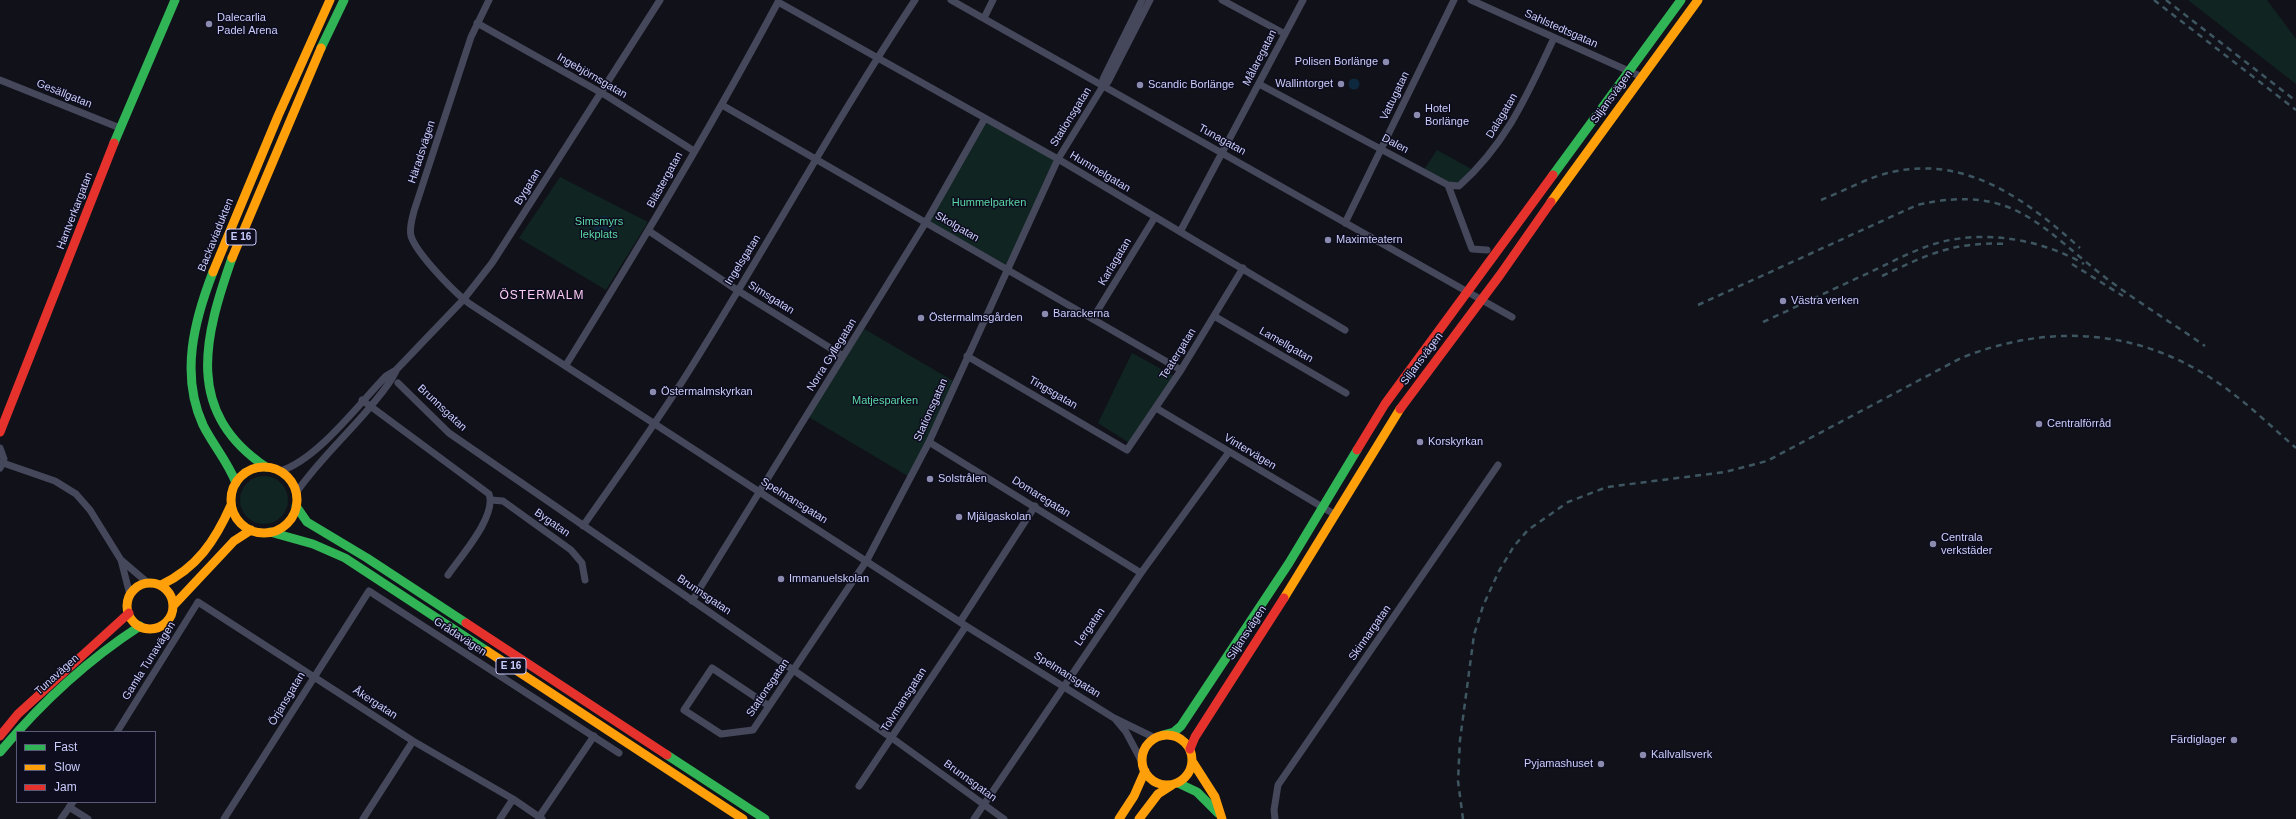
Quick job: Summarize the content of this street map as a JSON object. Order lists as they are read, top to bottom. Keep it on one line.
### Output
{"streets":{"main road":["Siljansvägen","Hantverkargatan","Backaviadukten","E 16","Tunavägen"],"street":["Sahlstedtsgatan","Målaregatan","Ingebjörnsgatan","Gesällgatan","Vattugatan","Dalagatan","Stationsgatan","Tunagatan","Dalen","Häradsvägen","Hummelgatan","Blästergatan","Bygatan","Skolgatan","Ingelsgatan","Karlagatan","Simsgatan","Lamellgatan","Teatergatan","Norra Gyllegatan","Tingsgatan","Brunnsgatan","Vintervägen","Domaregatan","Spelmansgatan","Lergatan","Skinnargatan","Grådavägen","Gamla Tunavägen","Örjansgatan","Tolvmansgatan","Åkergatan"]},"crossings":[["Sahlstedtsgatan","Siljansvägen"],["Sahlstedtsgatan","Dalagatan"],["Målaregatan","Tunagatan"],["Målaregatan","Dalen"],["Målaregatan","Hummelgatan"],["Ingebjörnsgatan","Häradsvägen"],["Ingebjörnsgatan","Blästergatan"],["Ingebjörnsgatan","Bygatan"],["Gesällgatan","Hantverkargatan"],["Vattugatan","Tunagatan"],["Vattugatan","Dalen"],["Siljansvägen","Tunagatan"],["Siljansvägen","Vintervägen"],["Siljansvägen","Spelmansgatan"],["Dalagatan","Dalen"],["Stationsgatan","Tunagatan"],["Stationsgatan","Hummelgatan"],["Stationsgatan","Skolgatan"],["Stationsgatan","Tingsgatan"],["Stationsgatan","Brunnsgatan"],["Stationsgatan","Domaregatan"],["Stationsgatan","Spelmansgatan"],["Häradsvägen","Bygatan"],["Häradsvägen","Spelmansgatan"],["Hummelgatan","Blästergatan"],["Hummelgatan","Ingelsgatan"],["Hummelgatan","Karlagatan"],["Hummelgatan","Teatergatan"],["Hummelgatan","Norra Gyllegatan"],["Blästergatan","Skolgatan"],["Blästergatan","Simsgatan"],["Blästergatan","Spelmansgatan"],["Bygatan","Backaviadukten"],["Bygatan","E 16"],["Bygatan","Spelmansgatan"],["Skolgatan","Ingelsgatan"],["Skolgatan","Karlagatan"],["Skolgatan","Teatergatan"],["Skolgatan","Norra Gyllegatan"],["Backaviadukten","E 16"],["Ingelsgatan","Simsgatan"],["Ingelsgatan","Brunnsgatan"],["Ingelsgatan","Spelmansgatan"],["Simsgatan","Norra Gyllegatan"],["Lamellgatan","Teatergatan"],["Teatergatan","Tingsgatan"],["Teatergatan","Vintervägen"],["Norra Gyllegatan","Brunnsgatan"],["Norra Gyllegatan","Spelmansgatan"],["Brunnsgatan","Lergatan"],["Brunnsgatan","Tolvmansgatan"],["Vintervägen","Lergatan"],["Domaregatan","Lergatan"],["Spelmansgatan","Lergatan"],["Spelmansgatan","Tolvmansgatan"],["Grådavägen","Örjansgatan"],["Gamla Tunavägen","Åkergatan"],["Örjansgatan","Åkergatan"]],"districts":["ÖSTERMALM"],"parks":["Hummelparken","Simsmyrs lekplats","Matjesparken"],"places":["Dalecarlia Padel Arena","Polisen Borlänge","Wallintorget","Scandic Borlänge","Hotel Borlänge","Maximteatern","Västra verken","Barackerna","Östermalmsgården","Östermalmskyrkan","Centralförråd","Korskyrkan","Solstrålen","Mjälgaskolan","Centrala verkstäder","Immanuelskolan","Färdiglager","Kallvallsverk","Pyjamashuset"],"legend":["Fast","Slow","Jam"]}
